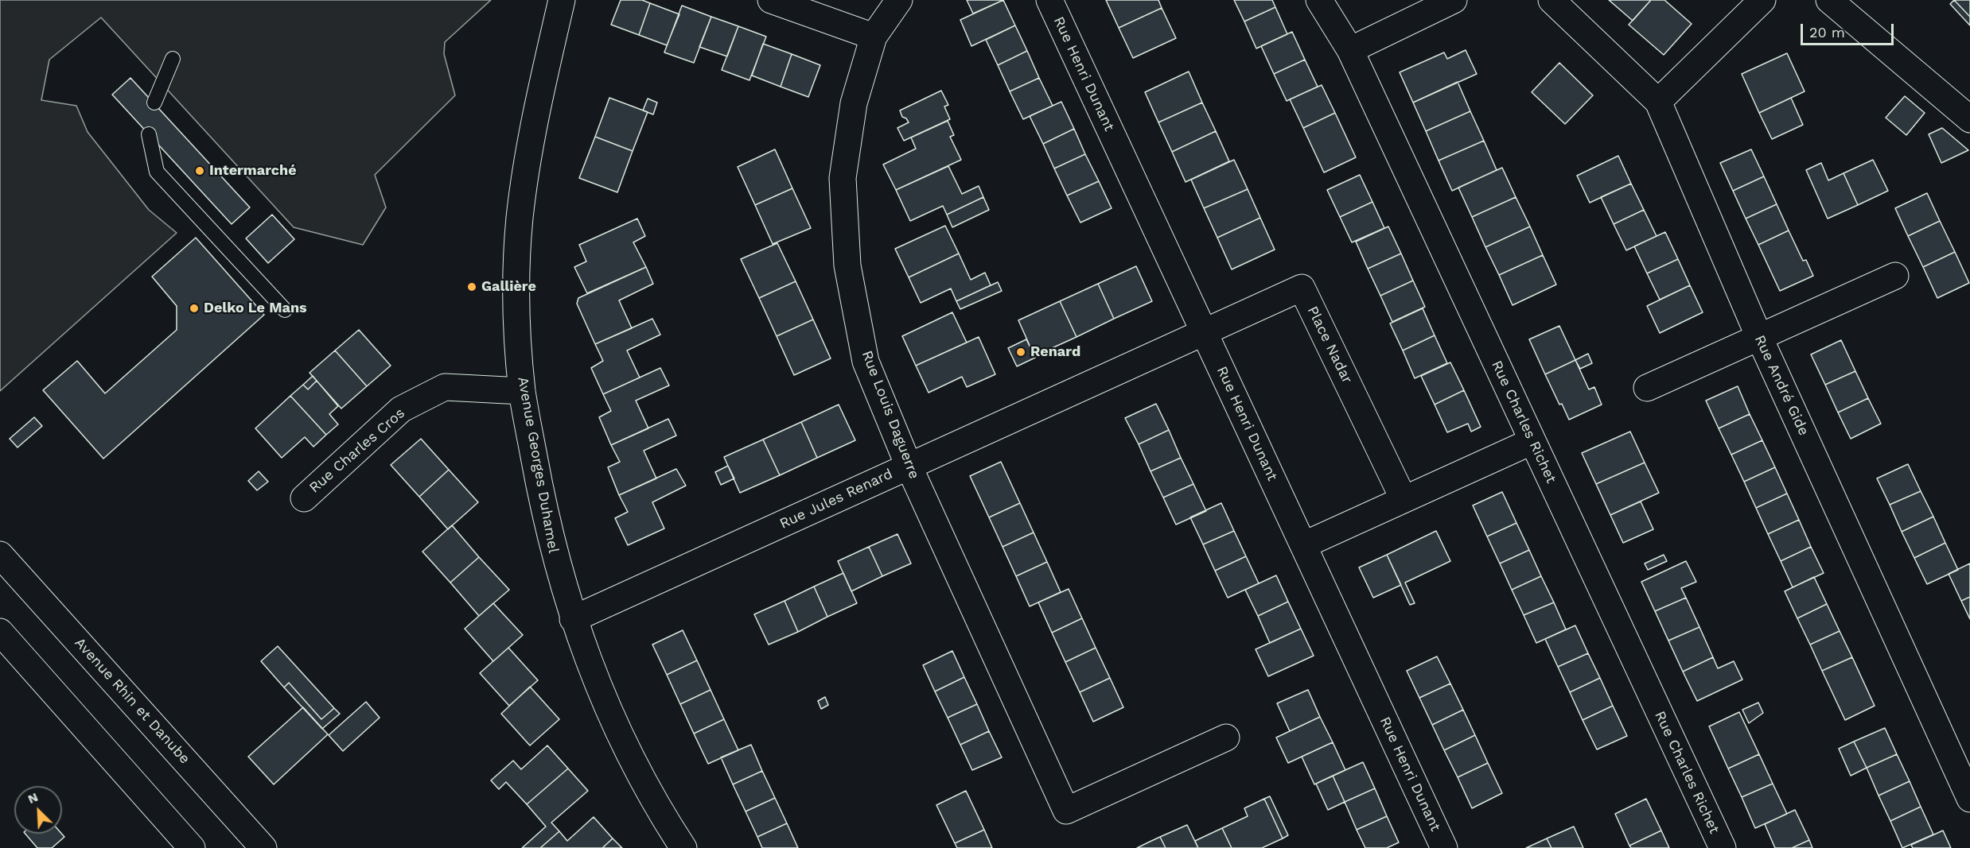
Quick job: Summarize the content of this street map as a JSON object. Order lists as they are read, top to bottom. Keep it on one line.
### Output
{"streets":{"street":["Rue Henri Dunant","Place Nadar","Rue André Gide","Rue Louis Daguerre","Rue Charles Richet","Rue Charles Cros","Avenue Georges Duhamel","Rue Jules Renard","Avenue Rhin et Danube"]},"crossings":[["Rue Henri Dunant","Place Nadar"],["Rue Henri Dunant","Rue Jules Renard"],["Place Nadar","Rue Jules Renard"],["Rue Louis Daguerre","Rue Jules Renard"],["Rue Charles Cros","Avenue Georges Duhamel"],["Avenue Georges Duhamel","Rue Jules Renard"]],"places":["Intermarché","Gallière","Delko Le Mans","Renard"],"scale_bar":"20 m","north":"top left"}
